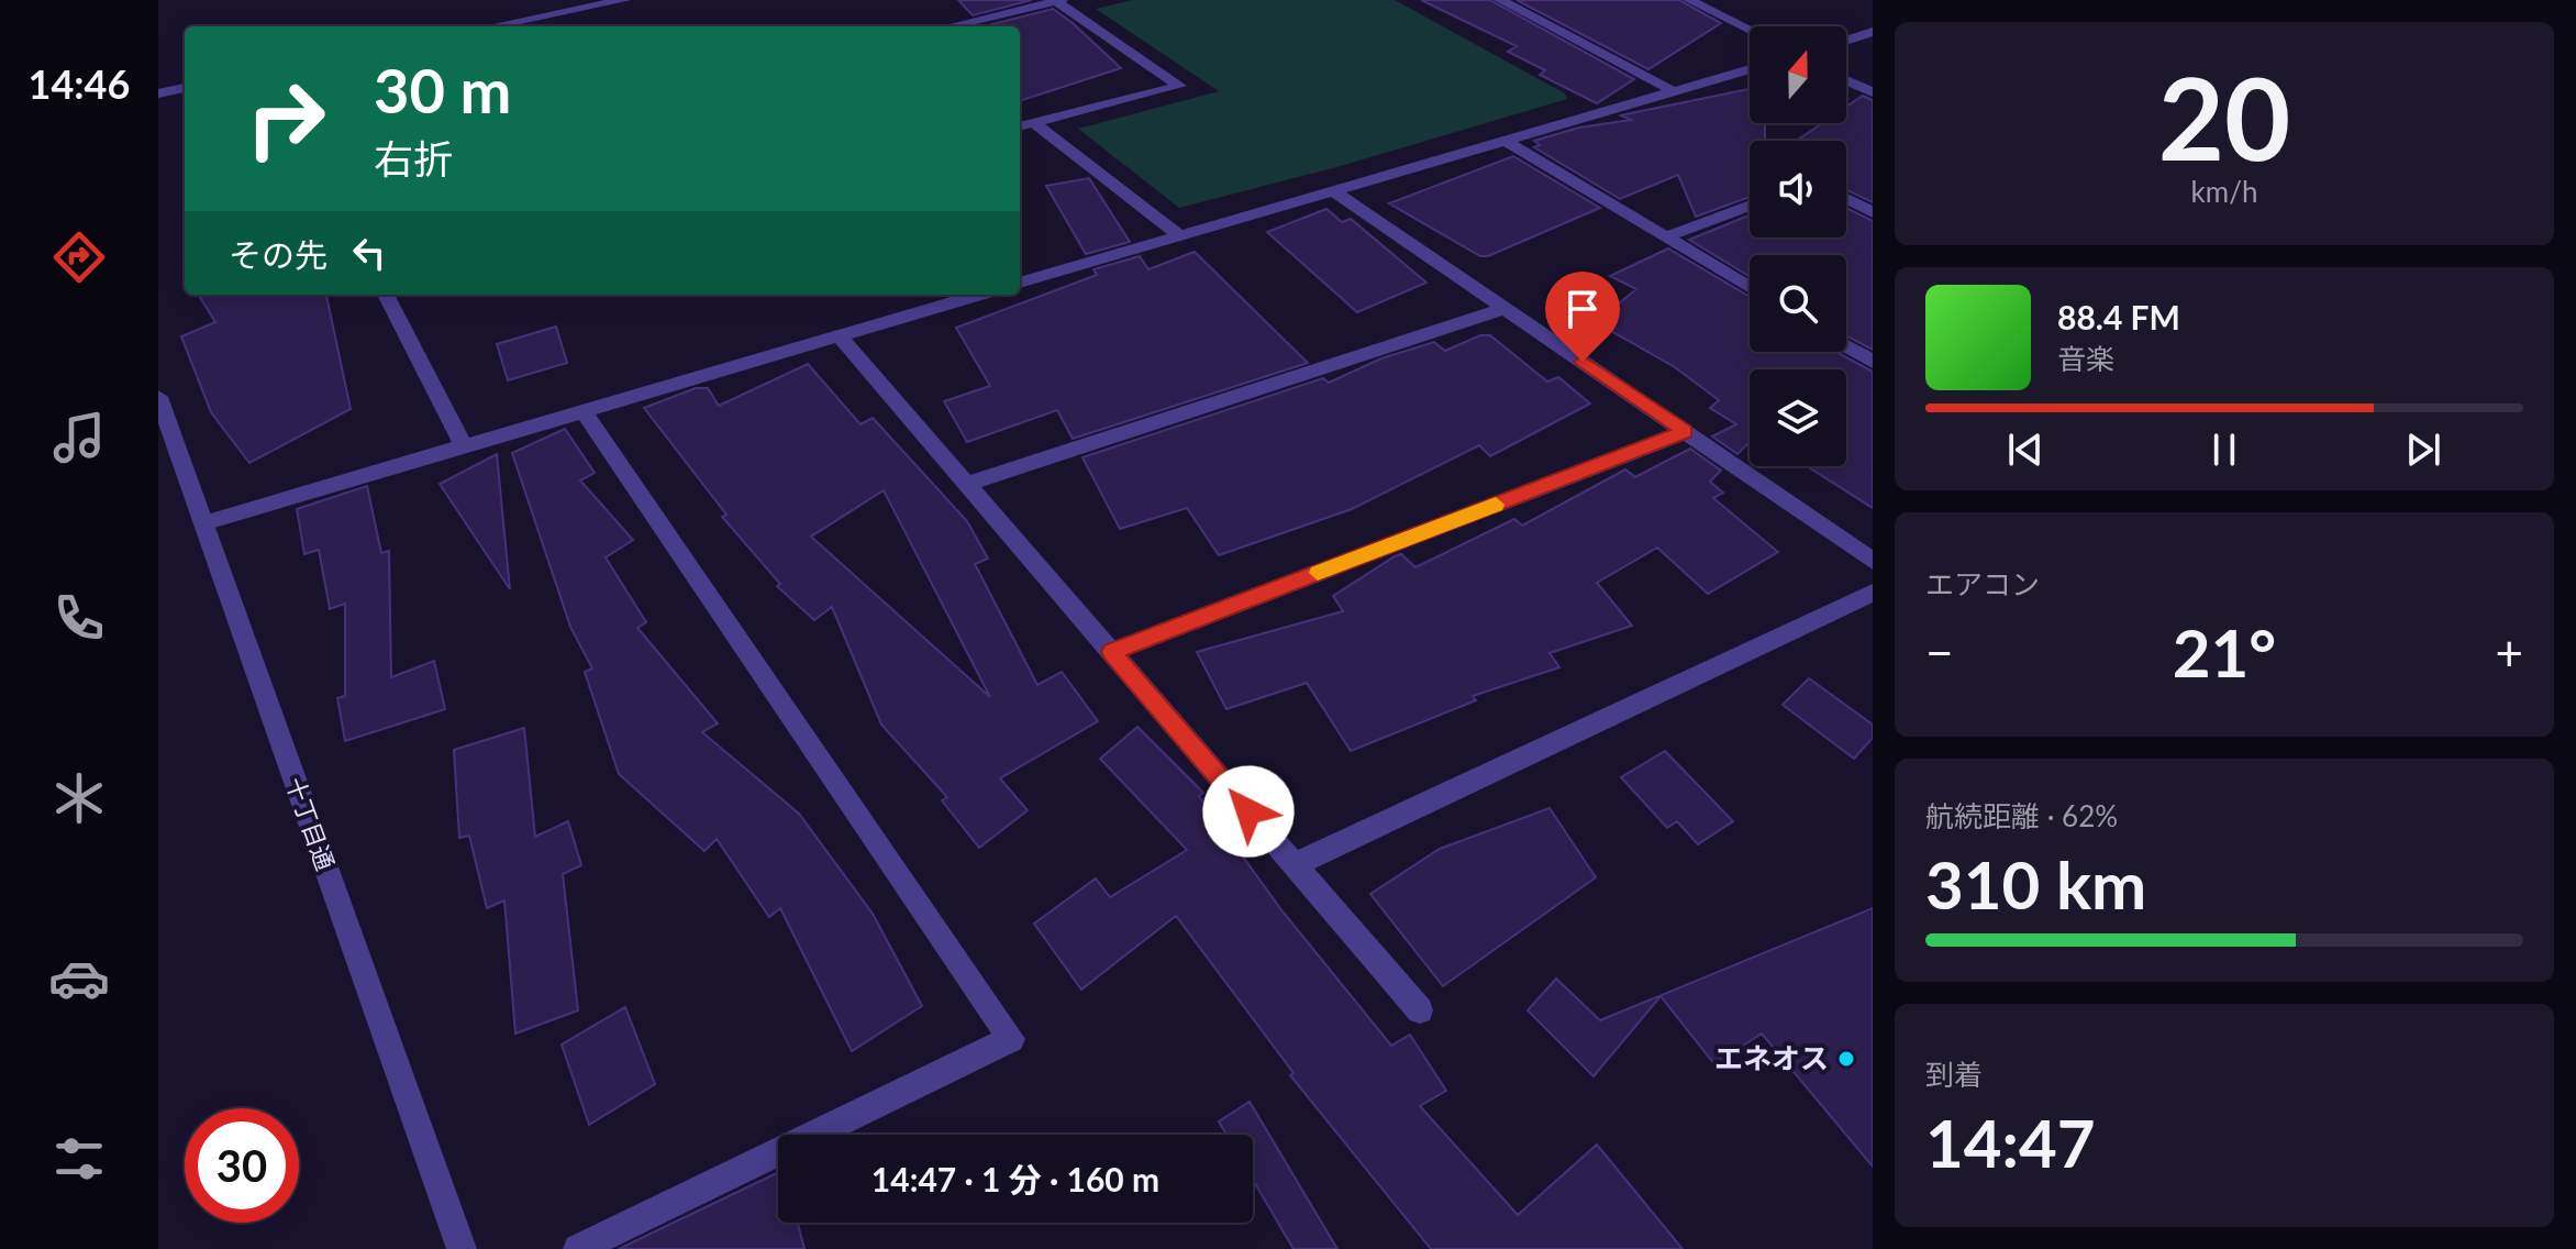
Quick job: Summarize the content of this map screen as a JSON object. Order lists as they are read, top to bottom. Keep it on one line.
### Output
{"streets":{"street":["十丁目通"]},"places":["エネオス"],"north":"top","page":{"tabs":"14:46","tile":[["20","km/h"],"エアコン",["航続距離 · 62%","310 km"],["到着","14:47"]],"turn":["30 m","右折"],"then":"その先","song":["88.4 FM","音楽"],"heat":["−","21°","+"],"limit":"30","trip":"14:47 · 1 分 · 160 m"}}
